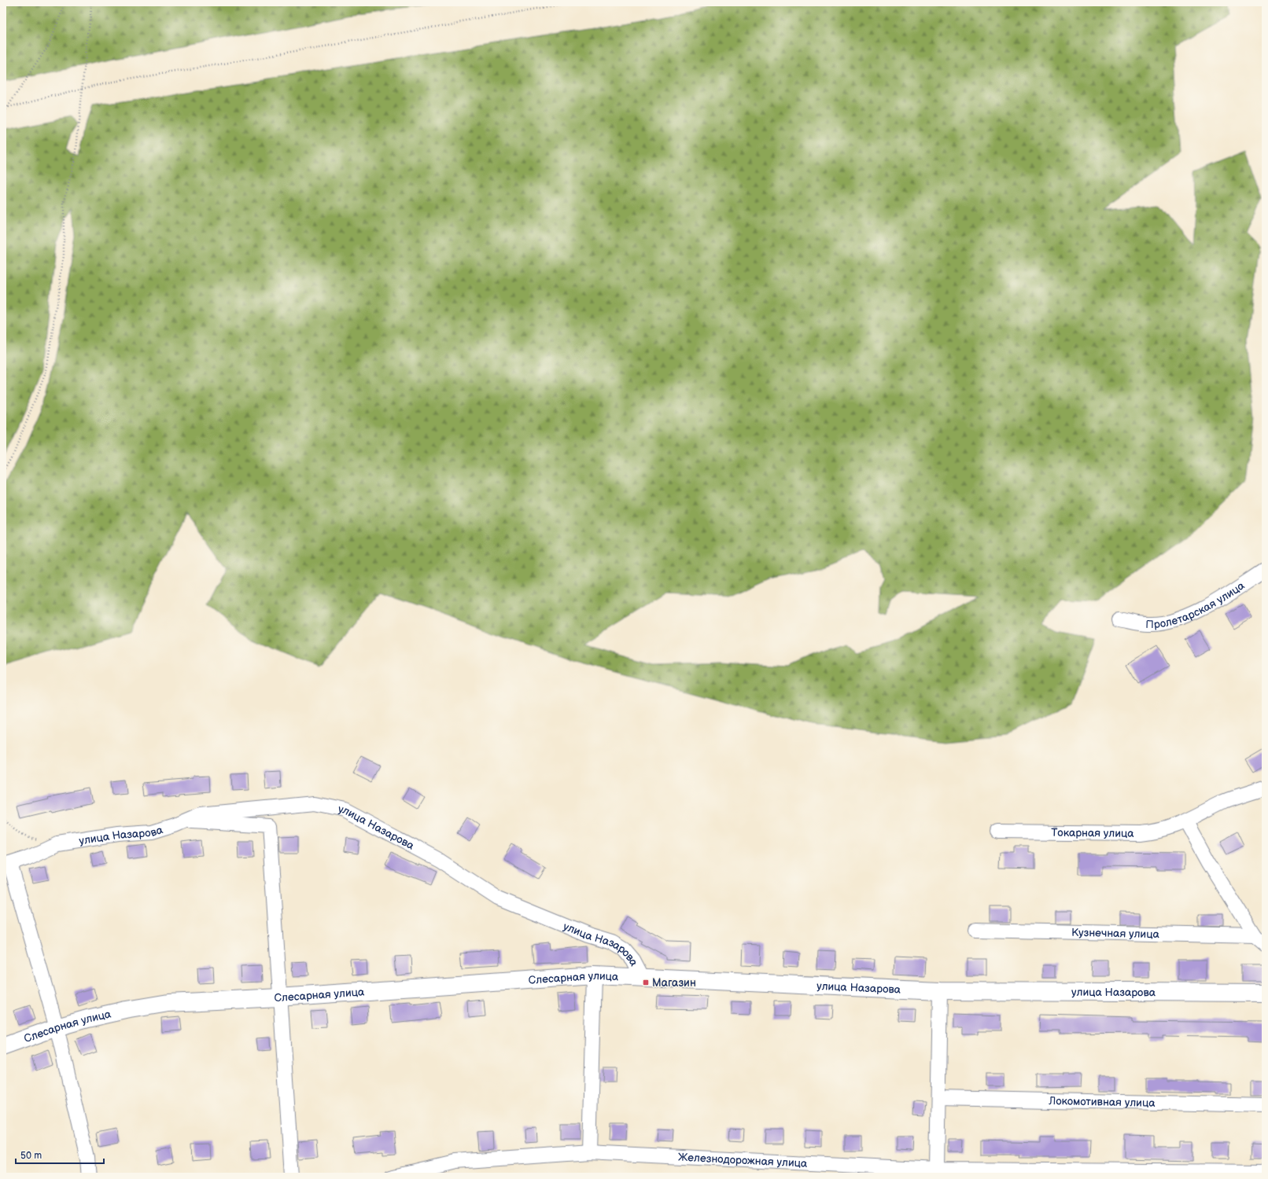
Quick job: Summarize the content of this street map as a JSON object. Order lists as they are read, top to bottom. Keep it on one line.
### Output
{"streets":{"street":["Пролетарская улица","улица Назарова","Токарная улица","Кузнечная улица","Слесарная улица","Локомотивная улица","Железнодорожная улица"]},"crossings":[["улица Назарова","Слесарная улица"]],"places":{"transit":["Магазин"]},"scale_bar":"50 m"}
